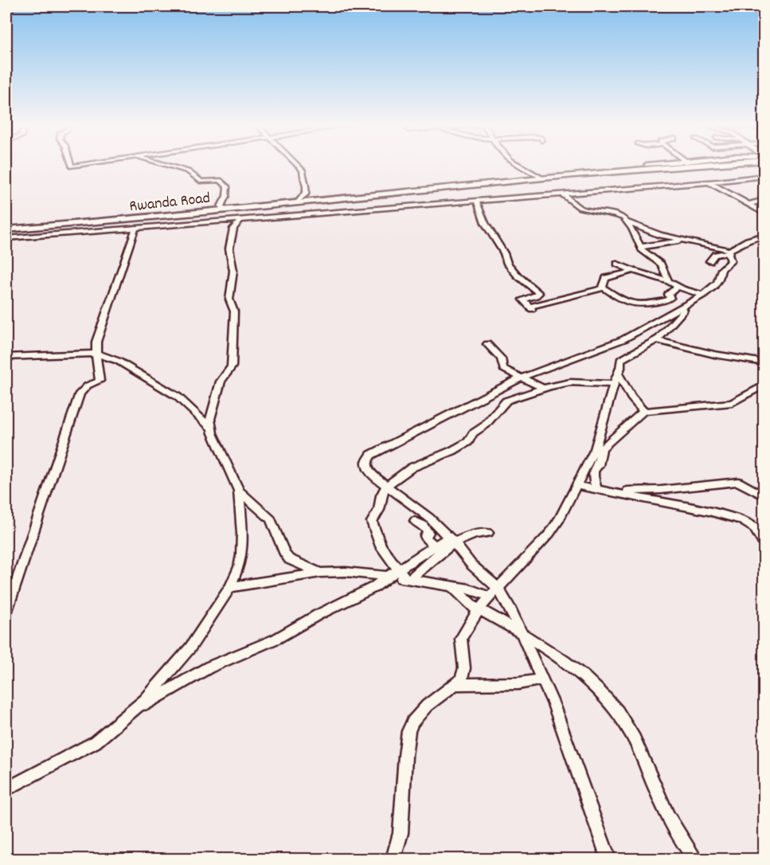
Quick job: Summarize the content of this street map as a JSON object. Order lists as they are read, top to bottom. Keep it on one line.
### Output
{"streets":{"highway":["Rwanda Road"]}}
